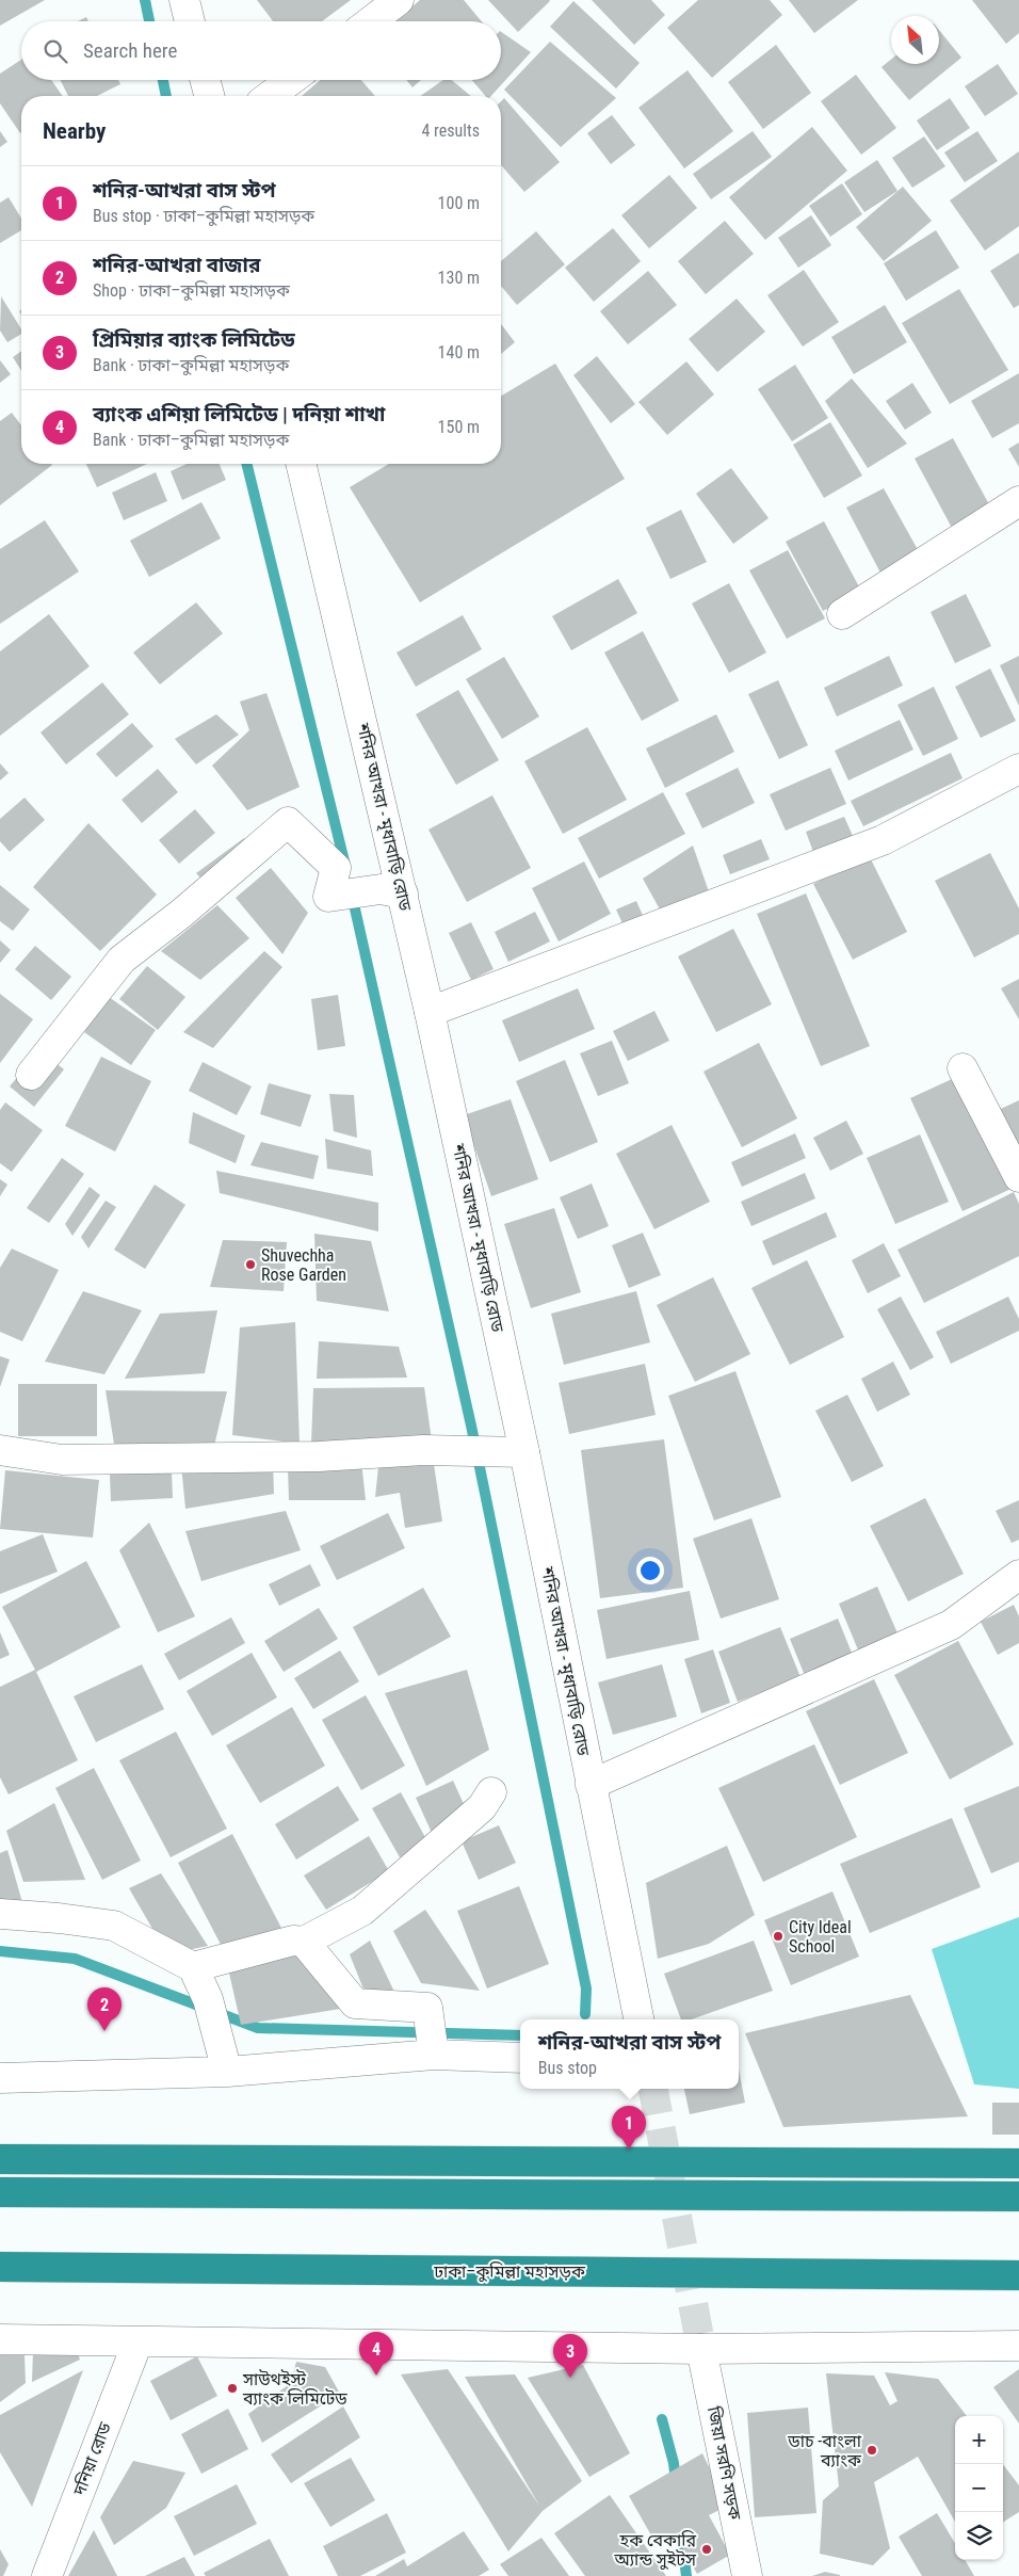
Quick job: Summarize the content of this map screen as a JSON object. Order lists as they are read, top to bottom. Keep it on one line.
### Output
{"streets":{"highway":["ঢাকা–কুমিল্লা মহাসড়ক"],"street":["শনির আখরা - মৃধাবাড়ি রোড","দনিয়া রোড","জিয়া সরণি সড়ক"]},"places":["Shuvechha Rose Garden","City Ideal School","সাউথইস্ট ব্যাংক লিমিটেড","ডাচ -বাংলা ব্যাংক","হক বেকারি অ্যান্ড সুইটস"],"north":"top left","page":{"search":"Search here","heading":["Nearby","4 results"],"list":[{"mark":"1","name":"শনির-আখরা বাস স্টপ","note":"Bus stop · ঢাকা–কুমিল্লা মহাসড়ক","value":"100 m"},{"mark":"2","name":"শনির-আখরা বাজার","note":"Shop · ঢাকা–কুমিল্লা মহাসড়ক","value":"130 m"},{"mark":"3","name":"প্রিমিয়ার ব্যাংক লিমিটেড","note":"Bank · ঢাকা–কুমিল্লা মহাসড়ক","value":"140 m"},{"mark":"4","name":"ব্যাংক এশিয়া লিমিটেড | দনিয়া শাখা","note":"Bank · ঢাকা–কুমিল্লা মহাসড়ক","value":"150 m"}],"pins":["2","1","4","3"],"popup":["শনির-আখরা বাস স্টপ","Bus stop"],"map_buttons":["+","−"]}}
